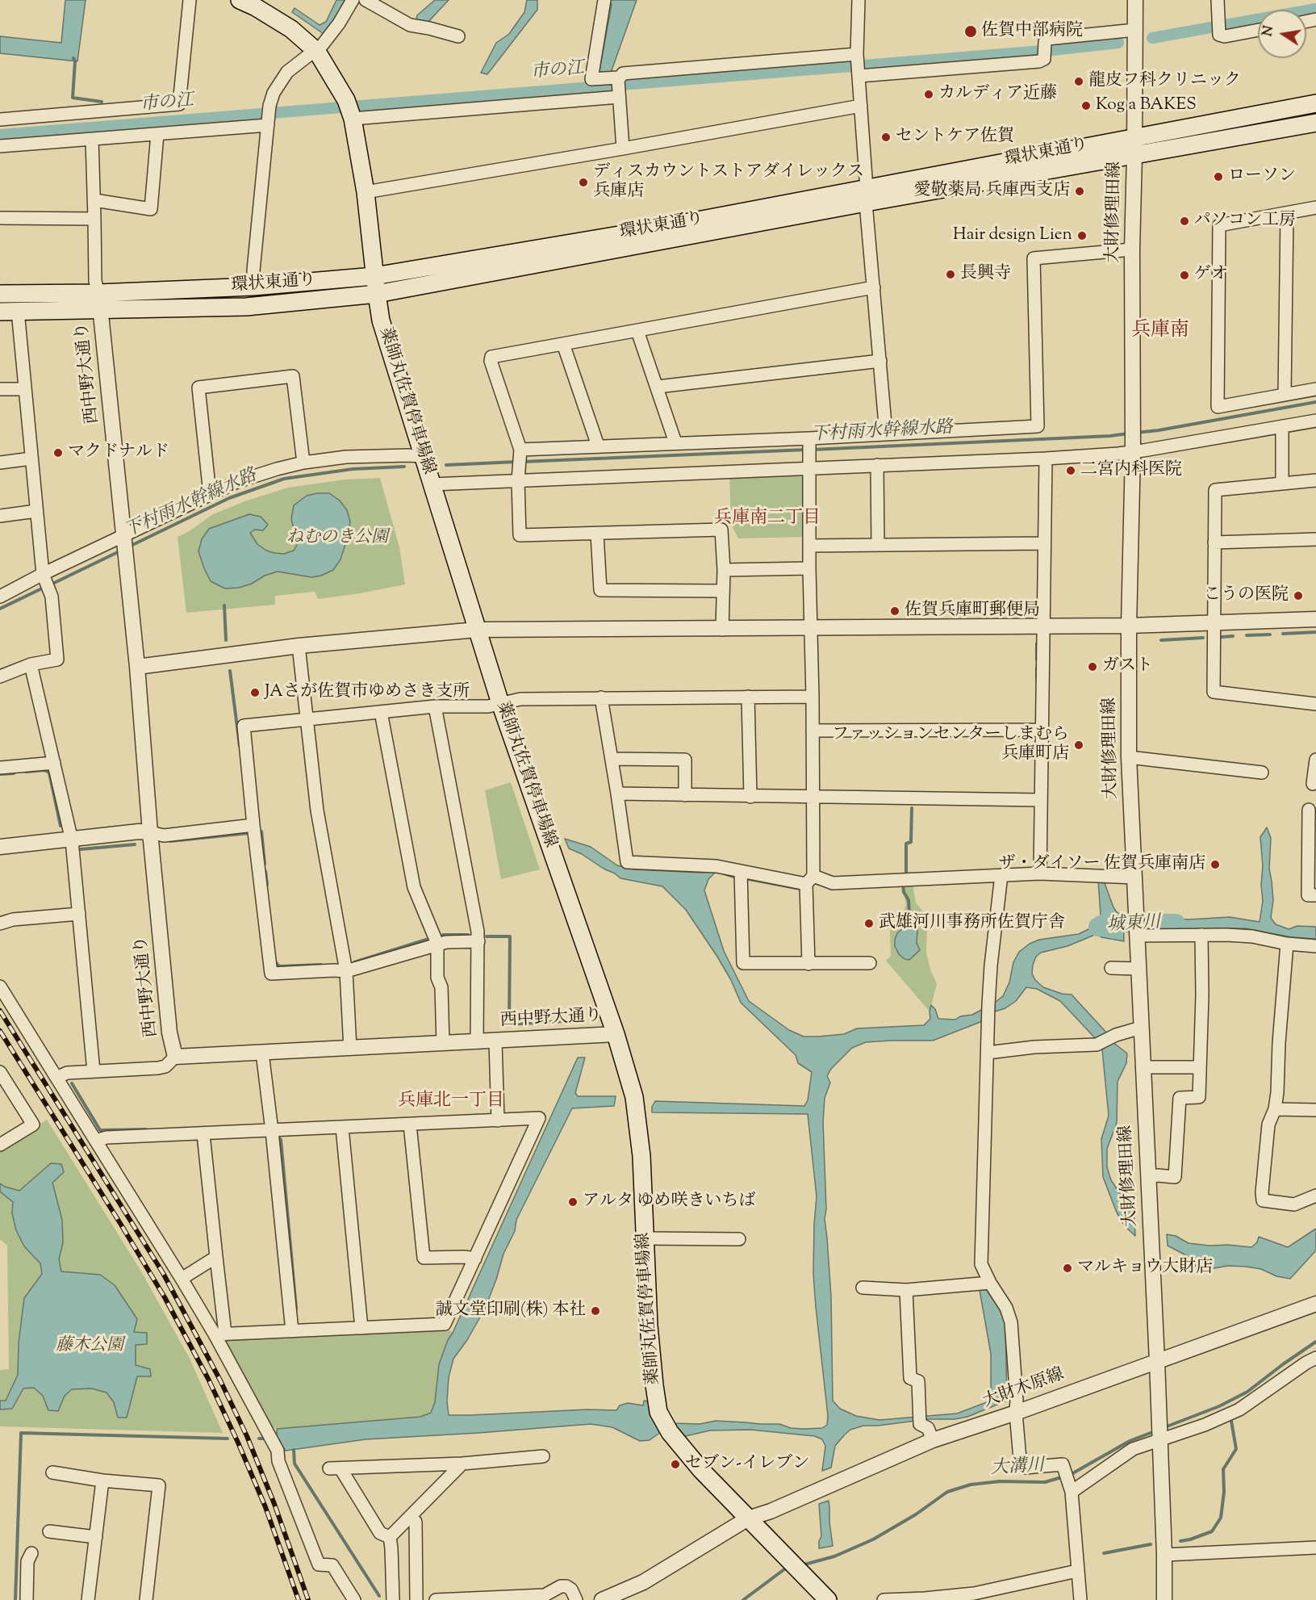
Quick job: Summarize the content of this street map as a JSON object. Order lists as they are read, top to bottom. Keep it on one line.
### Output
{"streets":{"main road":["環状東通り","薬師丸佐賀停車場線"],"street":["大財修理田線","西中野大通り","大財木原線"]},"crossings":[["環状東通り","大財修理田線"],["環状東通り","西中野大通り"],["環状東通り","薬師丸佐賀停車場線"],["大財修理田線","大財木原線"],["西中野大通り","薬師丸佐賀停車場線"],["薬師丸佐賀停車場線","大財木原線"]],"districts":["兵庫南","兵庫南二丁目","兵庫北一丁目"],"water":["市の江","下村雨水幹線水路","城東川","大溝川"],"parks":["ねむのき公園","藤木公園"],"places":["佐賀中部病院","龍皮フ科クリニック","カルディア近藤","Kog a BAKES","セントケア佐賀","ローソン","ディスカウントストアダイレックス 兵庫店","愛敬薬局 兵庫西支店","パソコン工房","Hair design Lien","長興寺","ゲオ","マクドナルド","二宮内科医院","こうの医院","佐賀兵庫町郵便局","ガスト","JAさが佐賀市ゆめさき支所","ファッションセンターしまむら 兵庫町店","ザ・ダイソー 佐賀兵庫南店","武雄河川事務所佐賀庁舎","アルタ ゆめ咲きいちば","マルキョウ大財店","誠文堂印刷(株) 本社","セブン-イレブン"],"north":"left"}
